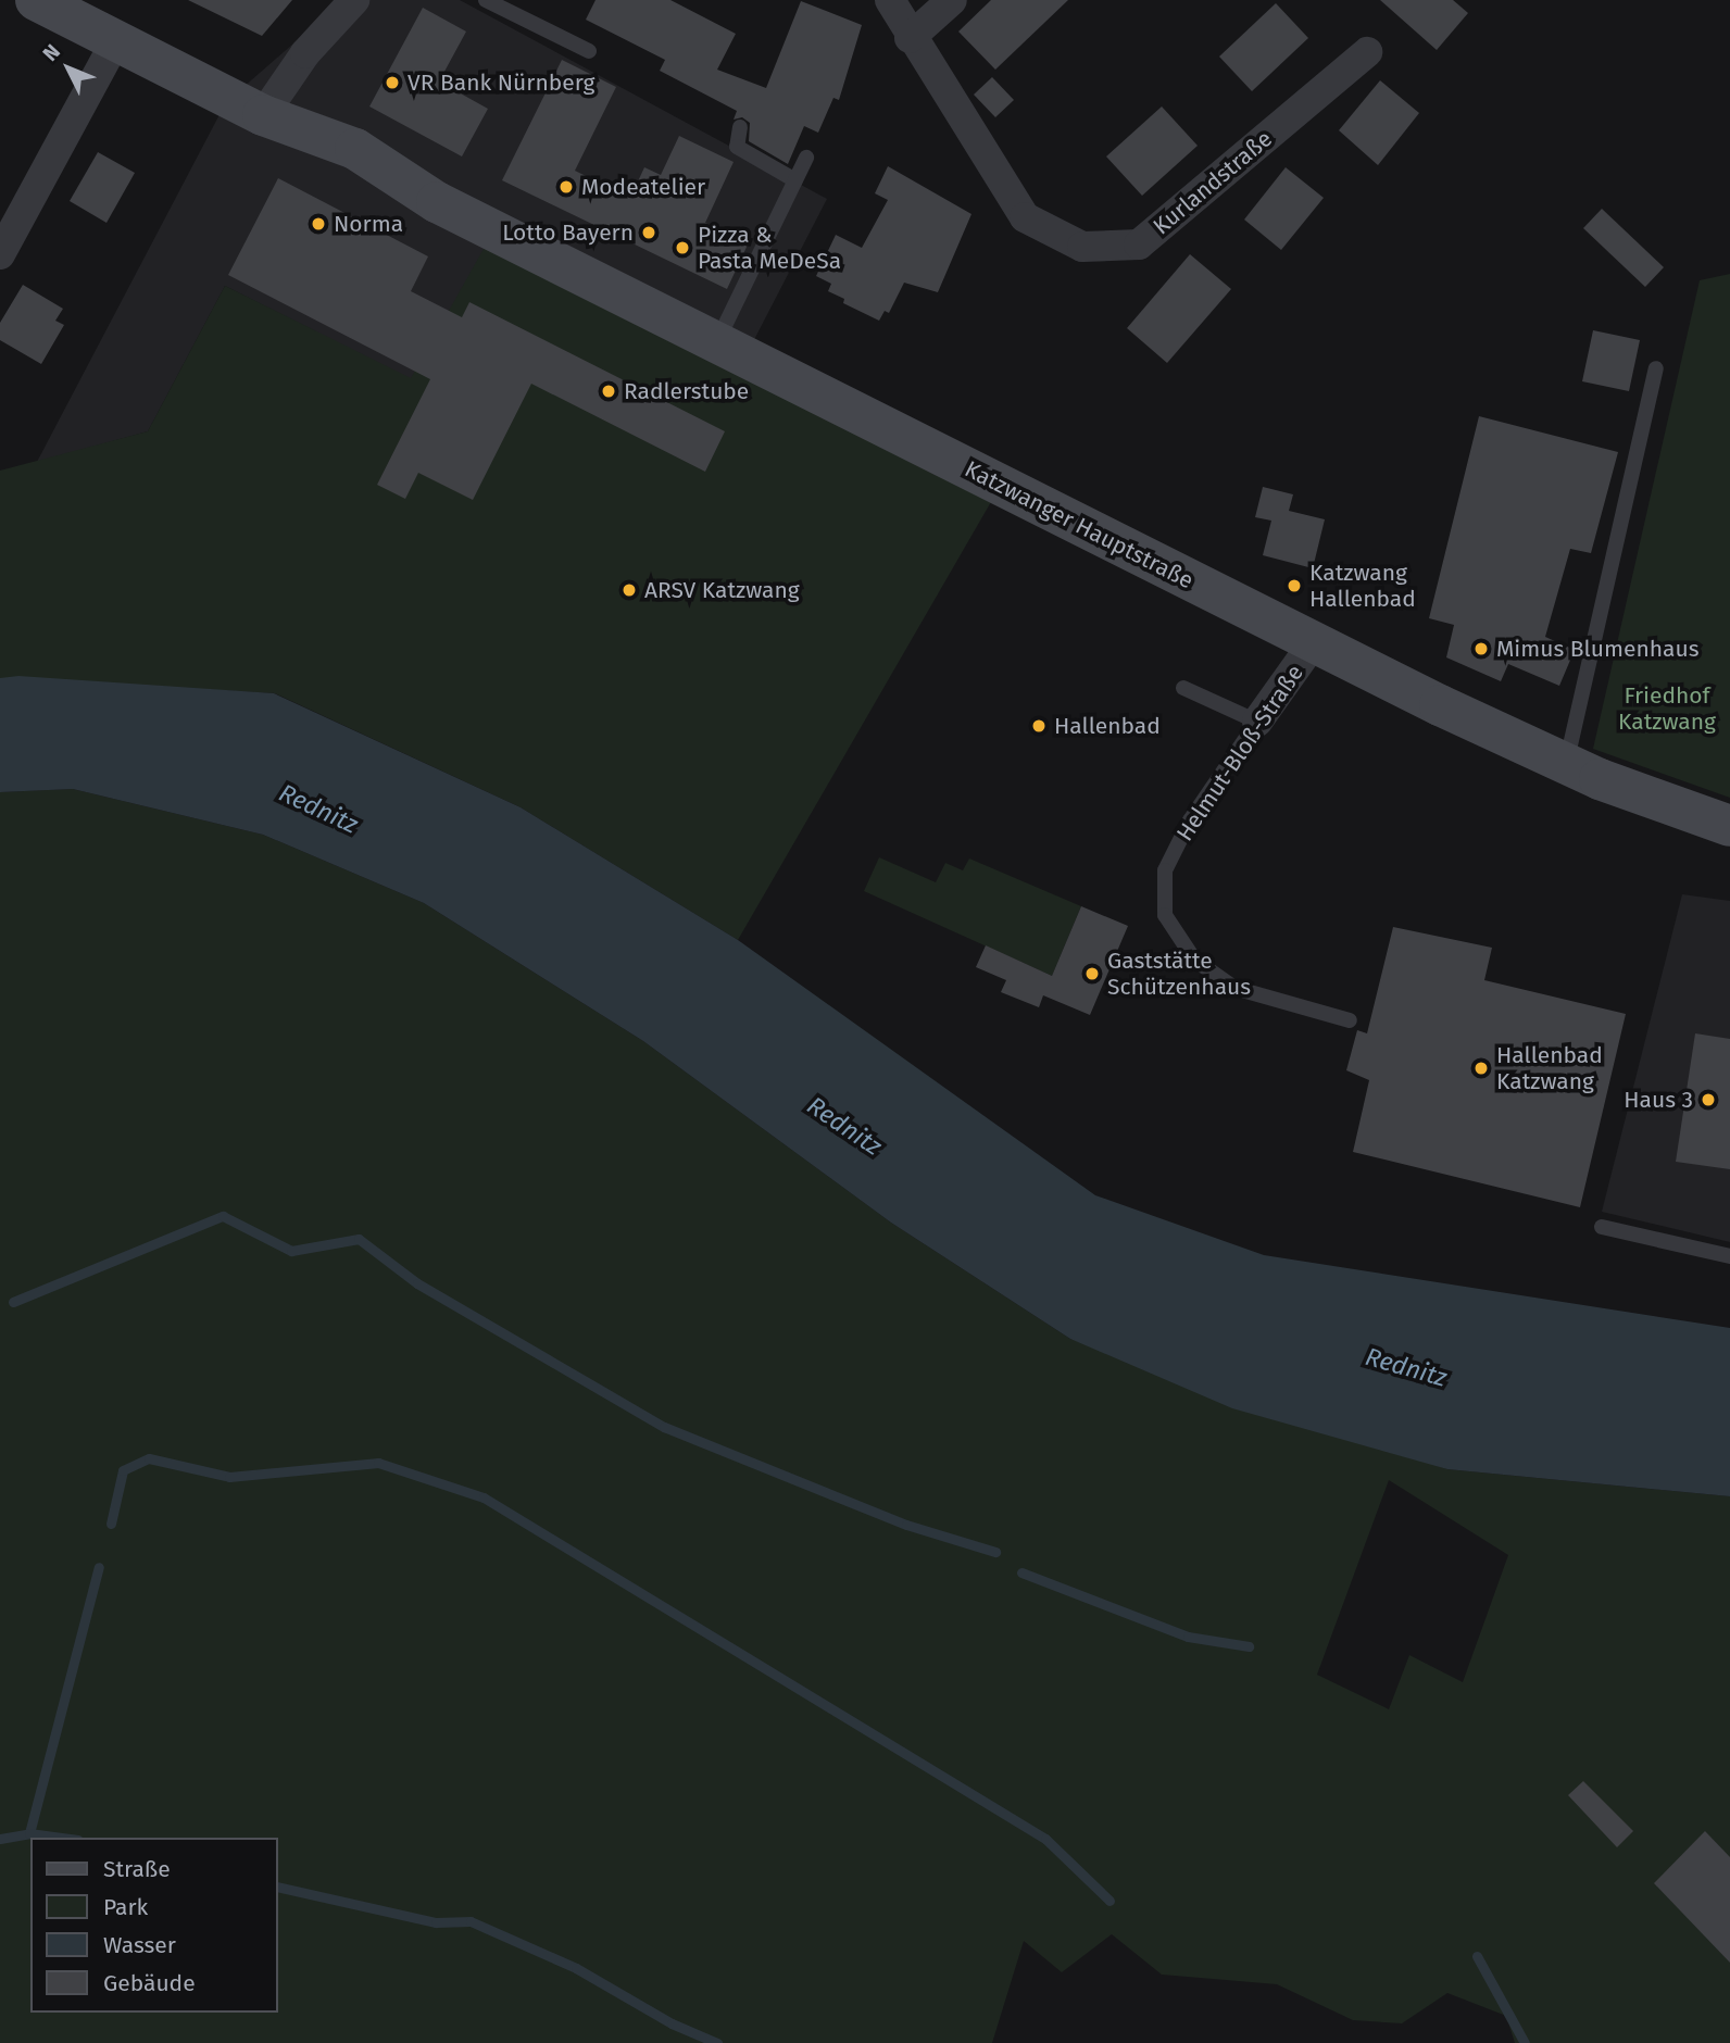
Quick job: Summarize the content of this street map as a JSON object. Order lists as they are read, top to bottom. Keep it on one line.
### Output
{"streets":{"main road":["Katzwanger Hauptstraße"],"street":["Kurlandstraße","Helmut-Bloß-Straße"]},"crossings":[["Katzwanger Hauptstraße","Helmut-Bloß-Straße"]],"water":["Rednitz"],"parks":["Friedhof Katzwang"],"places":["VR Bank Nürnberg","Modeatelier","Norma","Lotto Bayern","Pizza & Pasta MeDeSa","Radlerstube","Katzwang Hallenbad","ARSV Katzwang","Mimus Blumenhaus","Hallenbad","Gaststätte Schützenhaus","Hallenbad Katzwang","Haus 3"],"legend":["Straße","Park","Wasser","Gebäude"],"north":"top left"}
